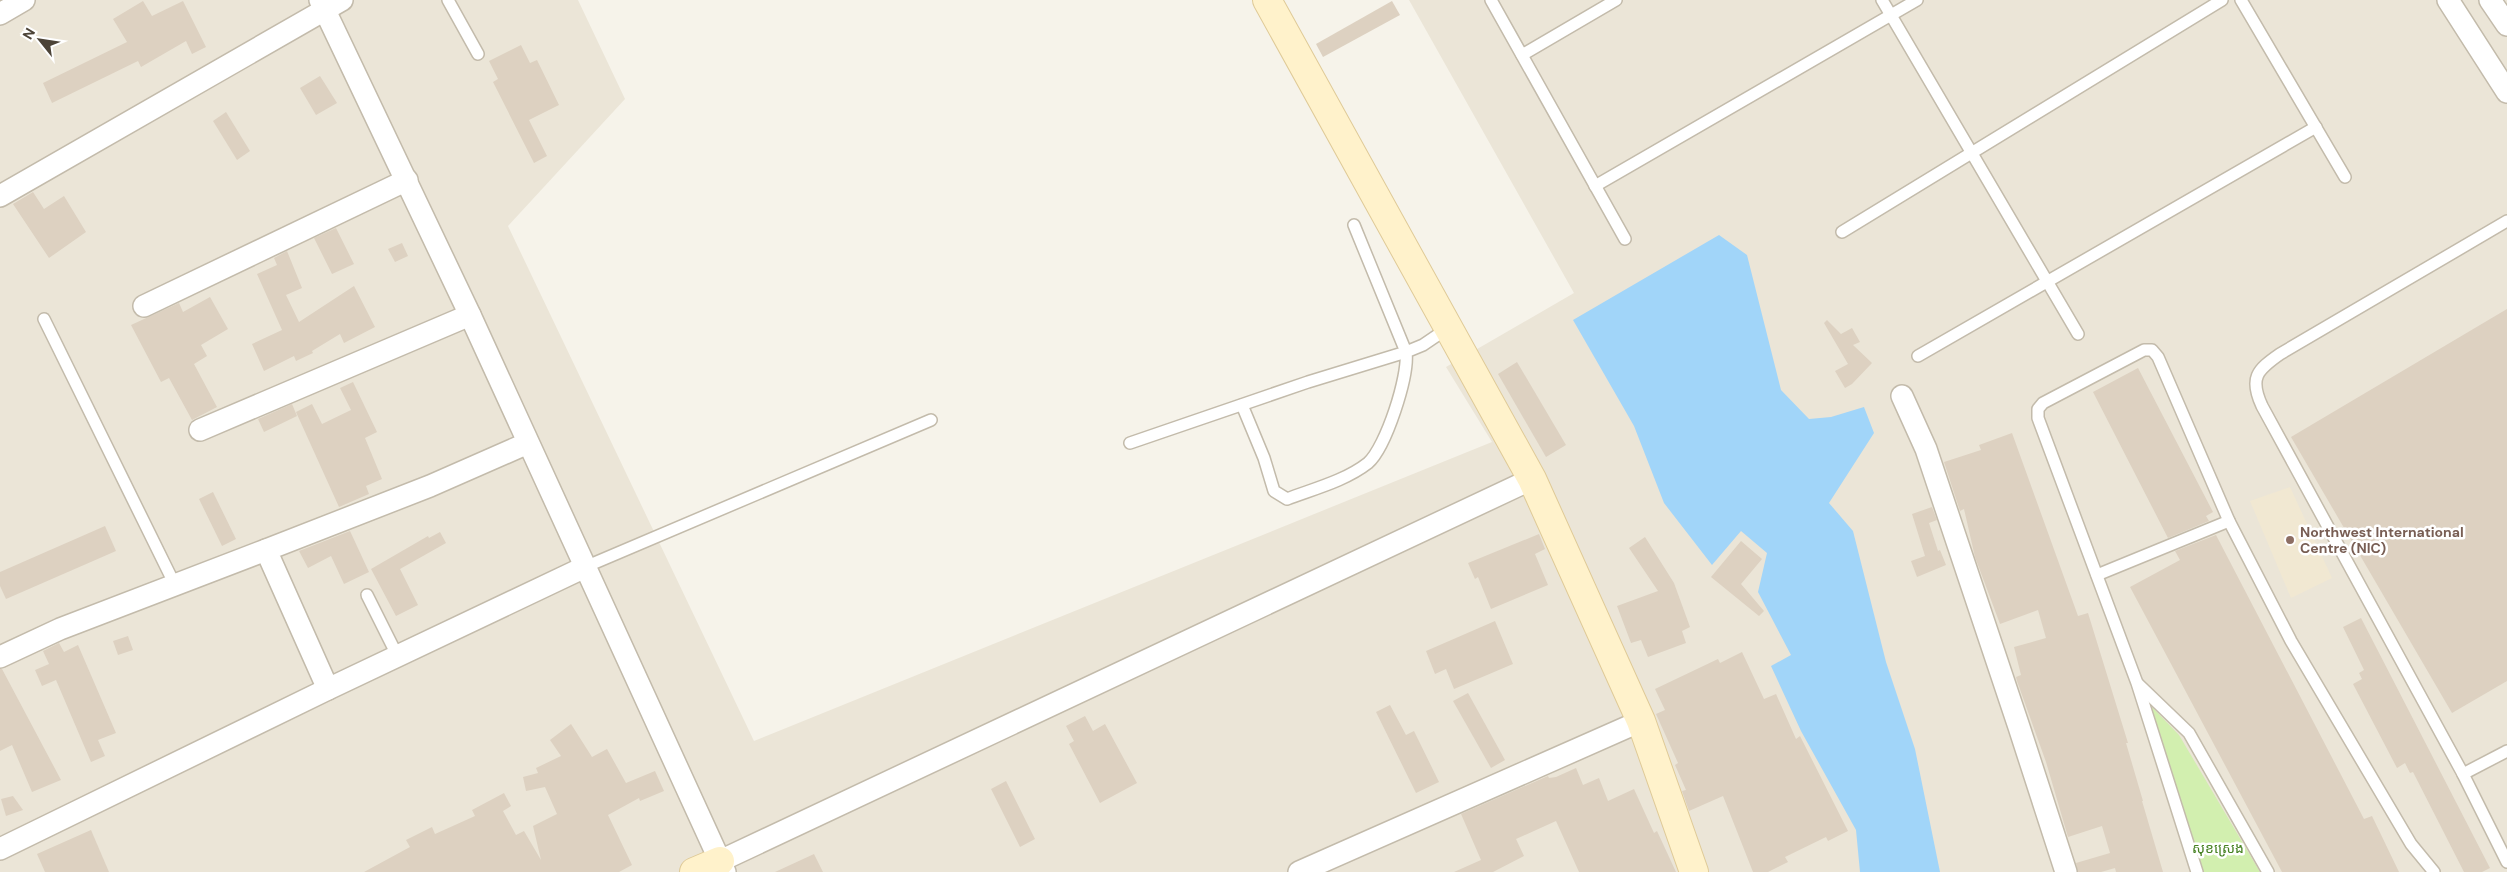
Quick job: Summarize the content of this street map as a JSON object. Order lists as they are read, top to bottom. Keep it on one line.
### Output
{"parks":["សុខស្រេង"],"places":["Northwest International Centre (NIC)"],"north":"top left"}
